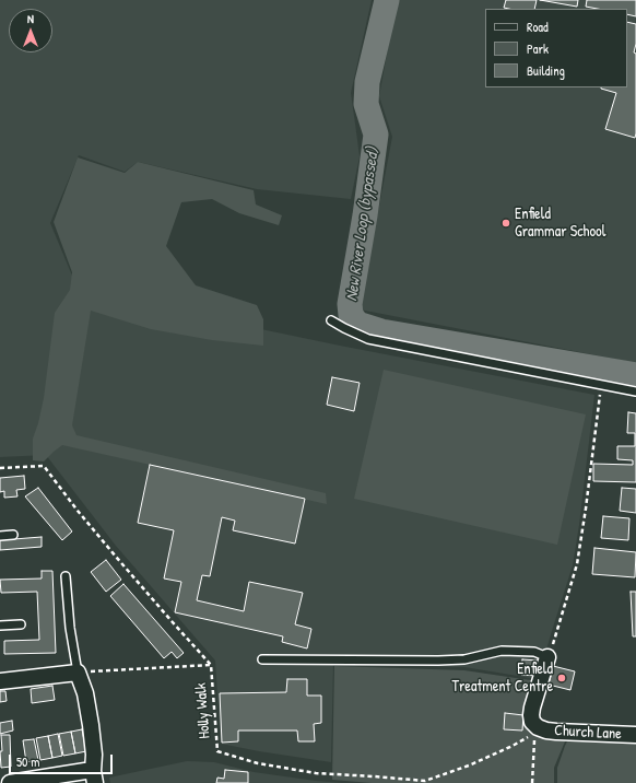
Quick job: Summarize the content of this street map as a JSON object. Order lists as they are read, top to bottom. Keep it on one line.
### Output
{"streets":{"street":["Church Lane"],"path":["Holly Walk"]},"crossings":[["Holly Walk","Church Lane"]],"water":["New River Loop (bypassed)"],"places":["Enfield Grammar School","Enfield Treatment Centre"],"legend":["Road","Park","Building"],"scale_bar":"50 m","north":"top"}
